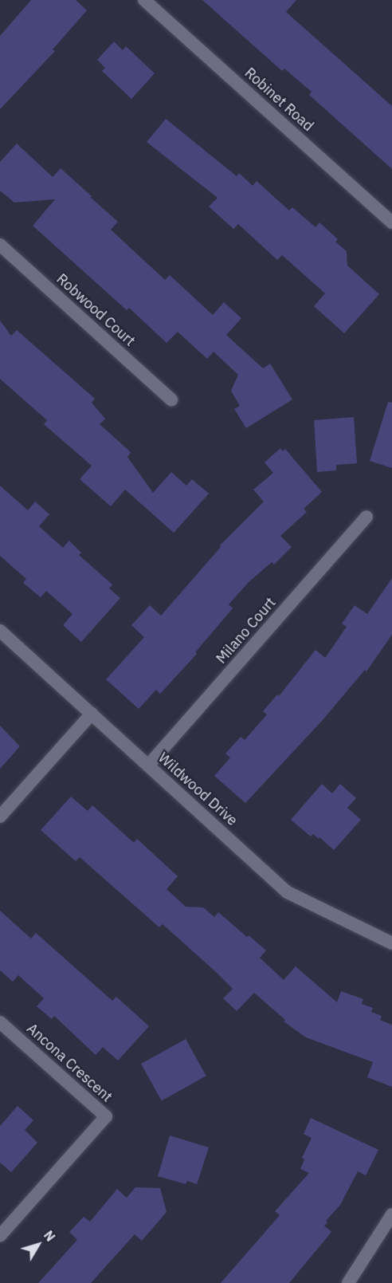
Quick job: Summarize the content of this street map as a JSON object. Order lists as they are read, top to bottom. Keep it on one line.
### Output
{"streets":{"street":["Robinet Road","Robwood Court","Milano Court","Wildwood Drive","Ancona Crescent"]},"crossings":[["Milano Court","Wildwood Drive"]],"north":"top right"}
